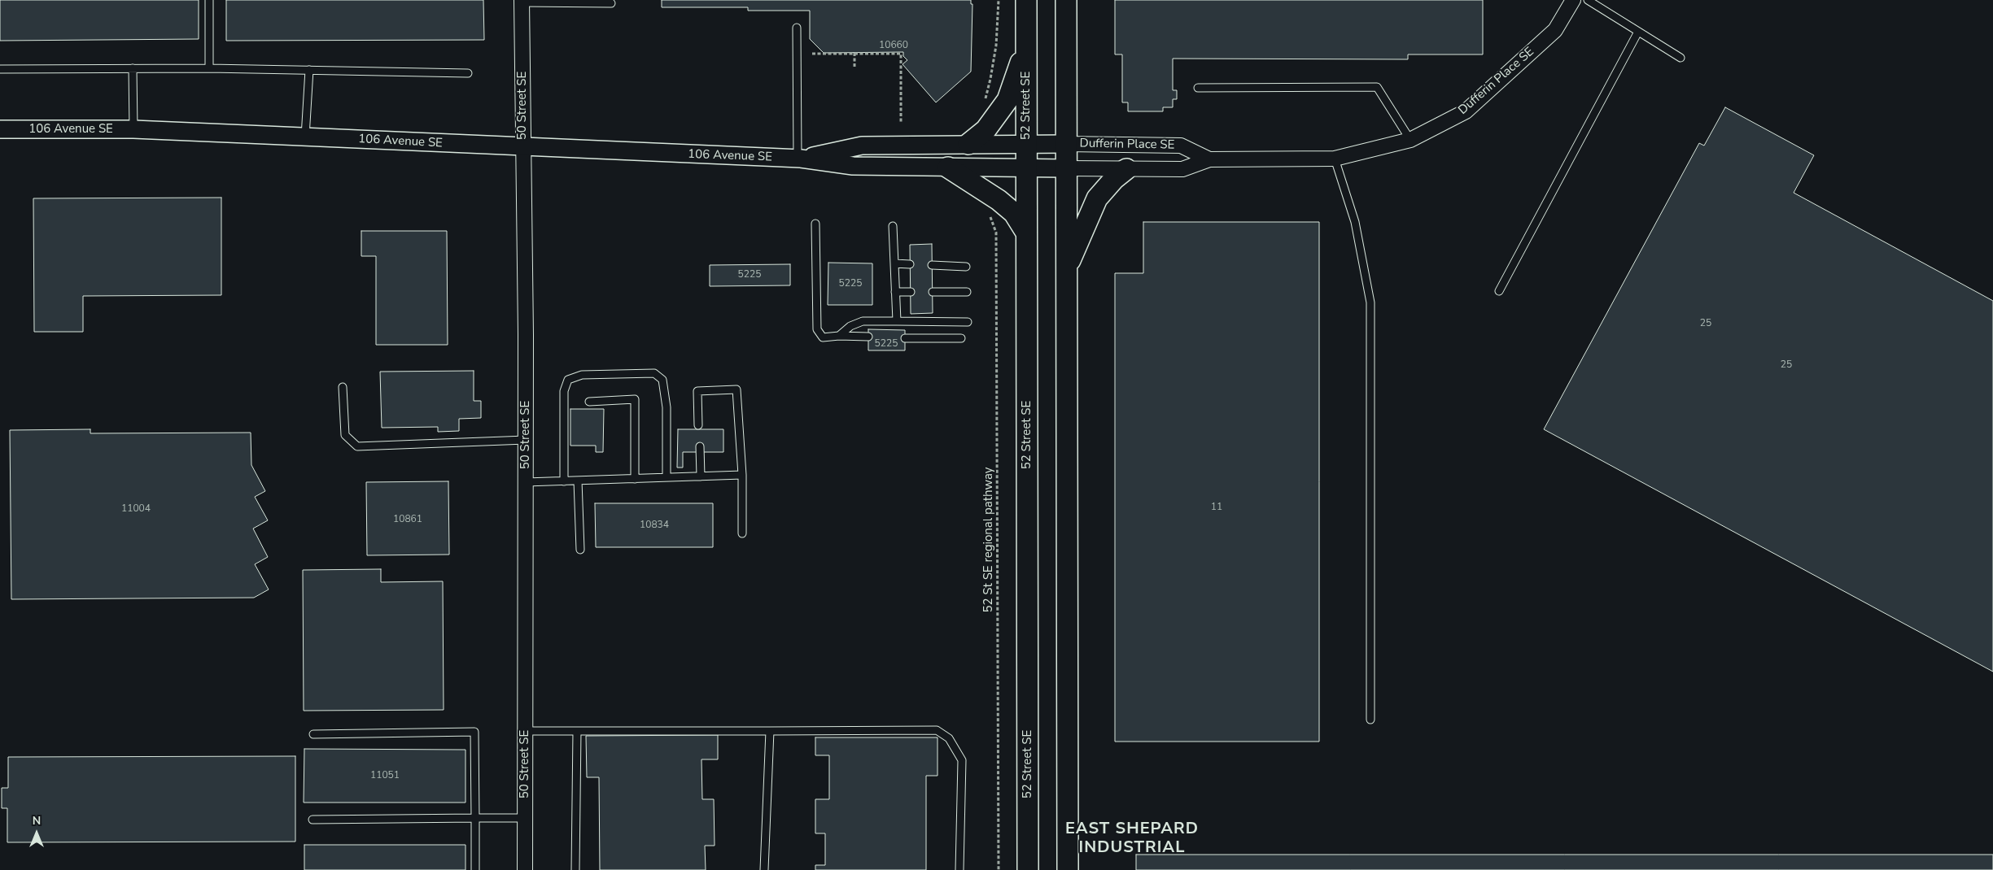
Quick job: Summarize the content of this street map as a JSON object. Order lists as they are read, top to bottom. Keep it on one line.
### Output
{"streets":{"main road":["52 Street SE"],"street":["Dufferin Place SE","50 Street SE","106 Avenue SE"],"path":["52 St SE regional pathway"]},"crossings":[["Dufferin Place SE","106 Avenue SE"],["50 Street SE","106 Avenue SE"],["52 Street SE","106 Avenue SE"]],"districts":["EAST SHEPARD INDUSTRIAL"],"house_numbers":["10660","5225","5225","25","5225","25","11","11004","10861","10834","11051"],"north":"top"}
